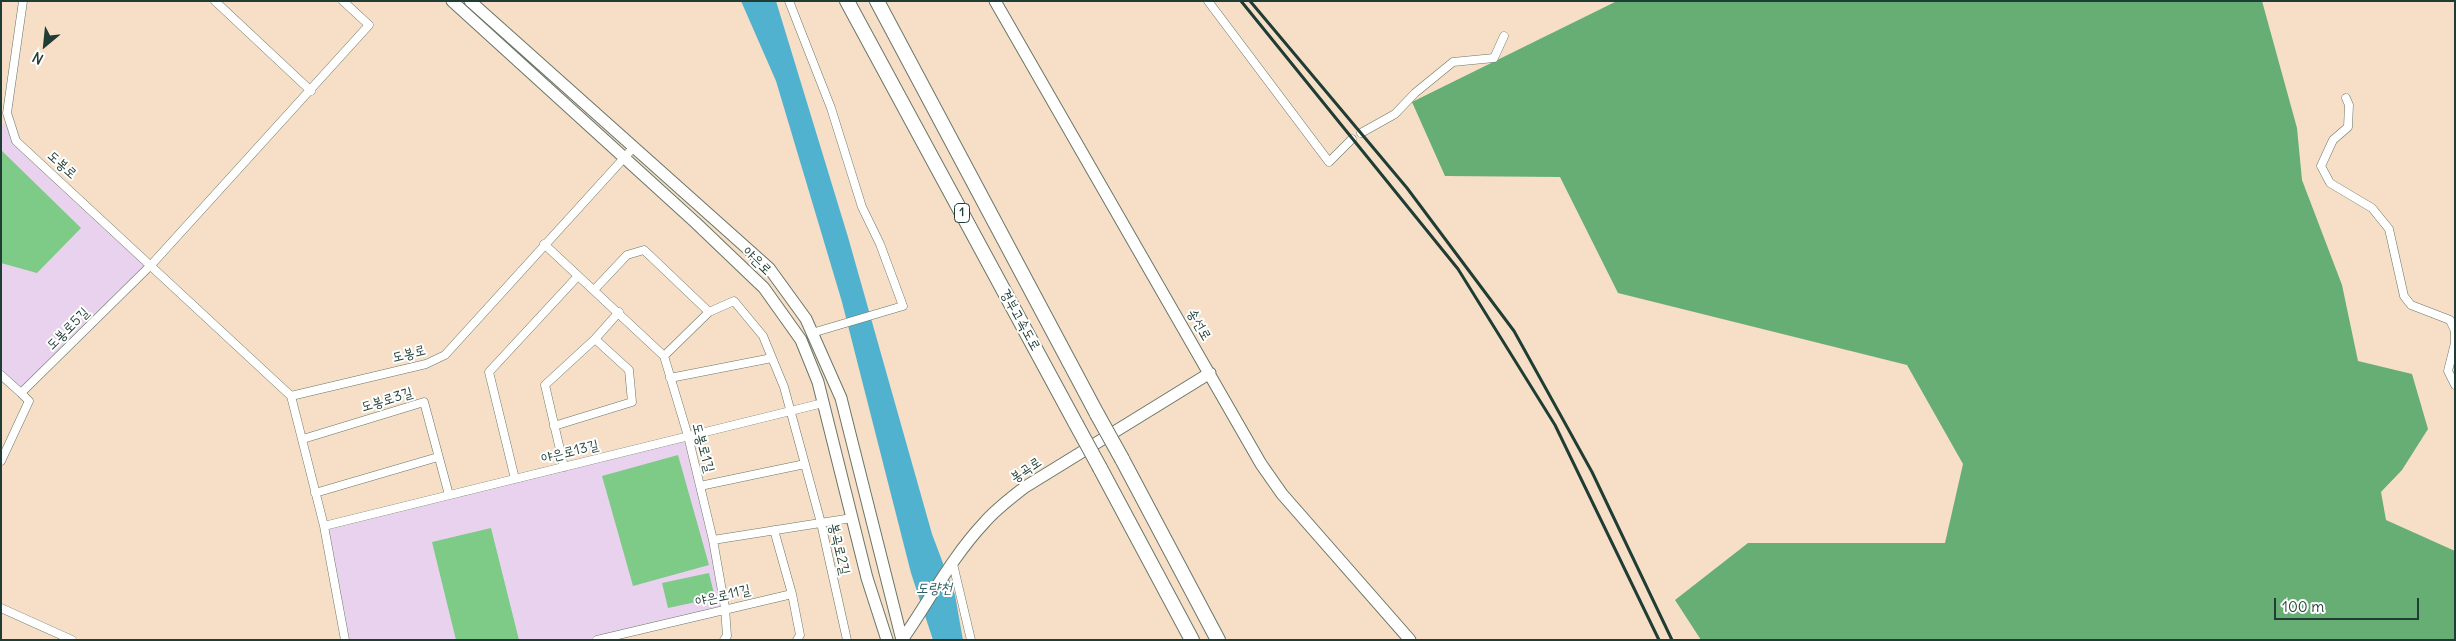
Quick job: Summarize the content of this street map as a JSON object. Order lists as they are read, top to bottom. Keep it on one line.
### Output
{"streets":{"highway":["1","경부고속도로"],"street":["도봉로","야은로","송선로","도봉로5길","도봉로3길","도봉로1길","야은로13길","봉곡로","봉곡로2길","야은로11길"]},"crossings":[["도봉로","야은로"],["도봉로","도봉로5길"],["야은로","야은로13길"],["야은로","봉곡로"],["송선로","봉곡로"],["도봉로3길","야은로13길"],["도봉로1길","야은로13길"],["도봉로1길","봉곡로2길"],["도봉로1길","야은로11길"],["야은로13길","봉곡로2길"]],"water":["도량천"],"scale_bar":"100 m","north":"bottom left"}
